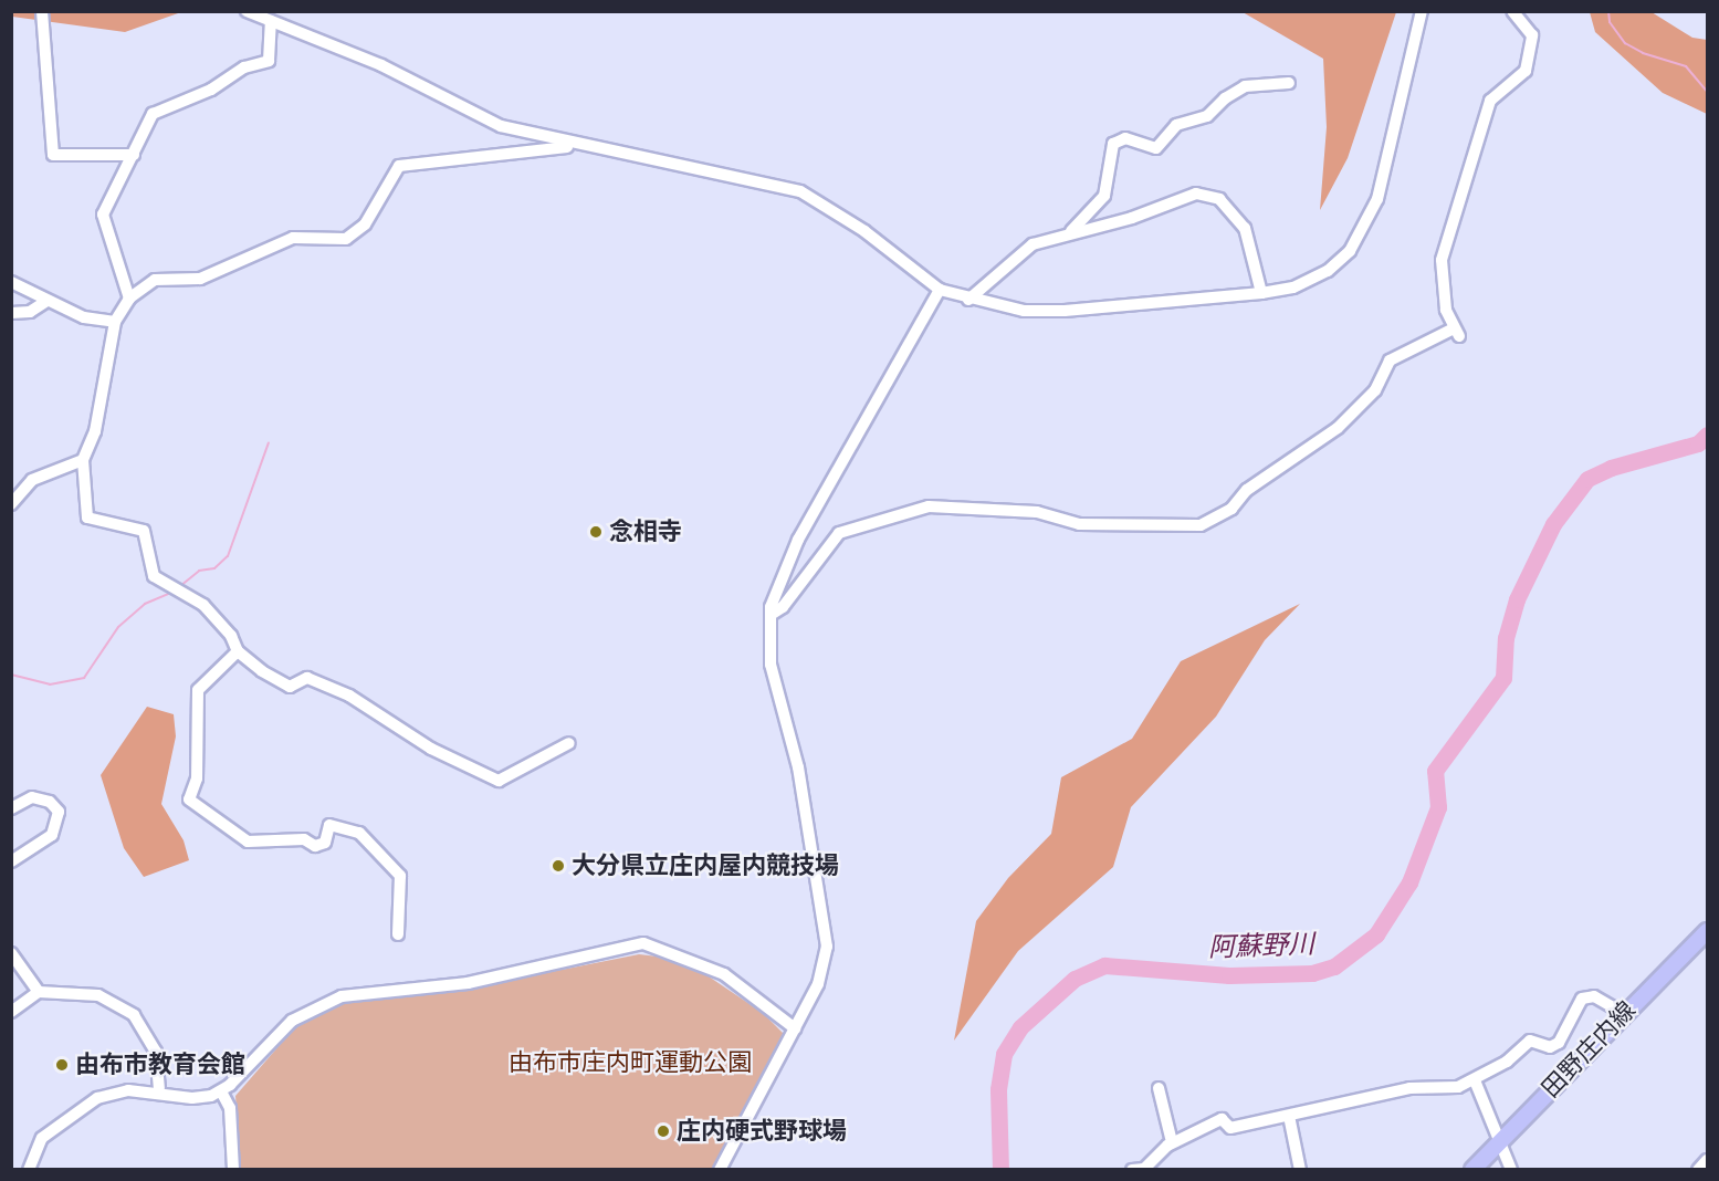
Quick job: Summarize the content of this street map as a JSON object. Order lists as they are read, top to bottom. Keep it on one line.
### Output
{"streets":{"main road":["田野庄内線"]},"water":["阿蘇野川"],"parks":["由布市庄内町運動公園"],"places":["念相寺","大分県立庄内屋内競技場","由布市教育会館","庄内硬式野球場"]}
